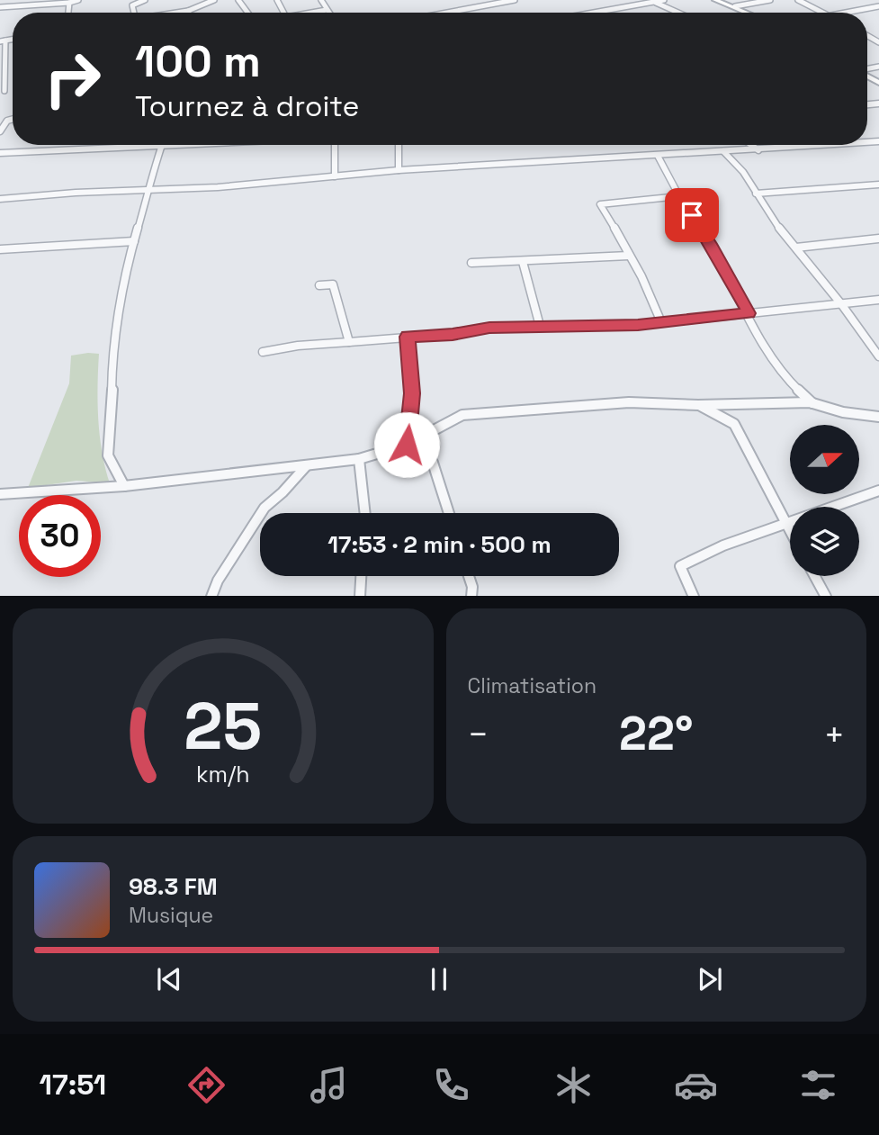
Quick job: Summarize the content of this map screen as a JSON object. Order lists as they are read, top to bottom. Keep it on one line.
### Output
{"north":"right","page":{"turn":["100 m","Tournez à droite"],"limit":"30","trip":"17:53 · 2 min · 500 m","tile":"Climatisation","heat":["−","22°","+"],"song":["98.3 FM","Musique"],"tabs":"17:51","gauge":["25","km/h"]}}
